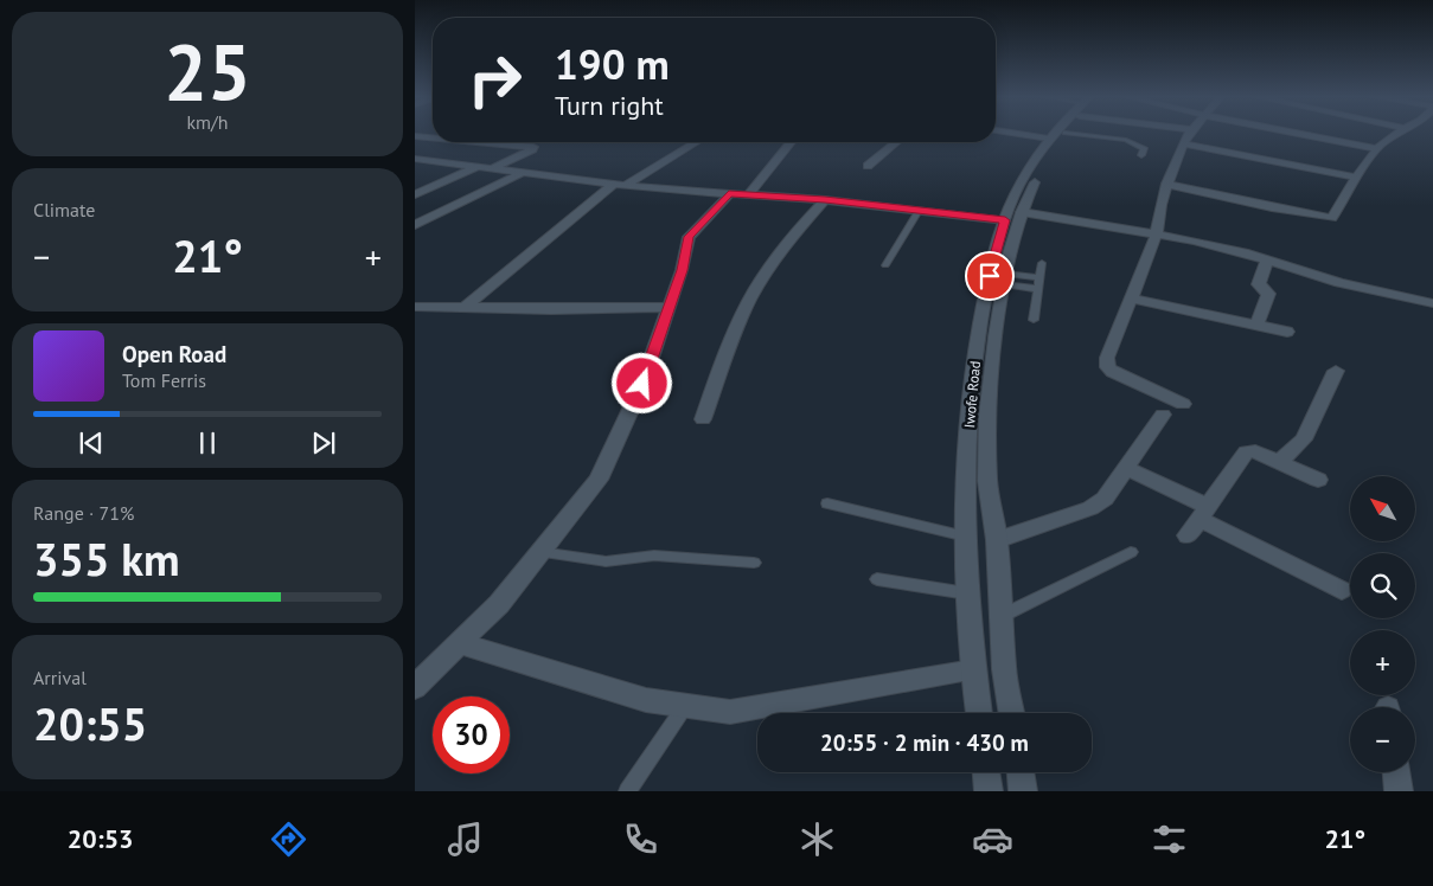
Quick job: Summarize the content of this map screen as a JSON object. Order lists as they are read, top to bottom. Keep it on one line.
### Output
{"streets":{"street":["Iwofe Road"]},"north":"top left","page":{"tile":[["25","km/h"],"Climate",["Range · 71%","355 km"],["Arrival","20:55"]],"turn":["190 m","Turn right"],"heat":["−","21°","+"],"song":["Open Road","Tom Ferris"],"map_buttons":["+","−"],"limit":"30","trip":"20:55 · 2 min · 430 m","tabs":["20:53","21°"]}}
